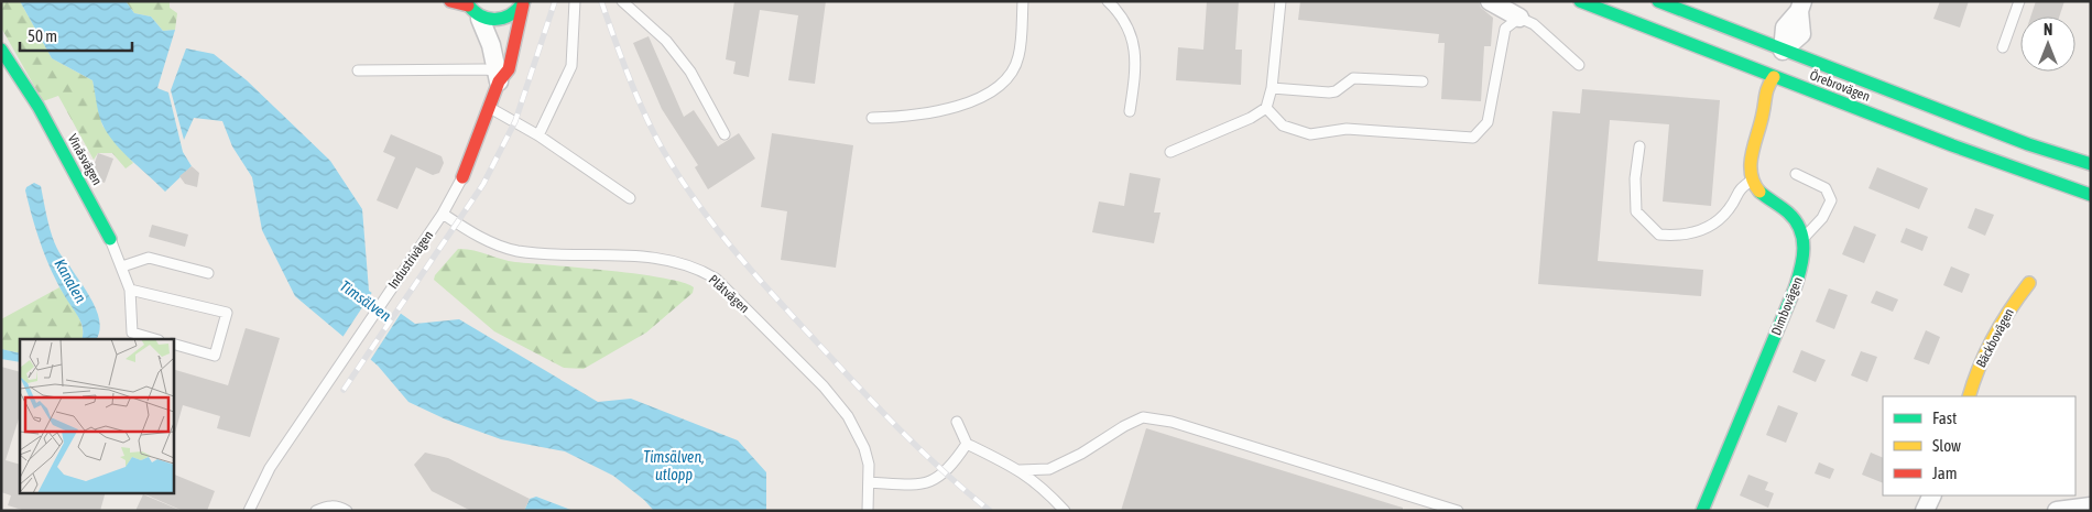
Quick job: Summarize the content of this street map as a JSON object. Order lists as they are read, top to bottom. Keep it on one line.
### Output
{"streets":{"main road":["Örebrovägen","Vinäsvägen","Industrivägen","Dimbovägen","Bäckbovägen"],"lane":["Plåtvägen"]},"crossings":[["Industrivägen","Plåtvägen"]],"water":["Kanalen","Timsälven","Timsälven, utlopp"],"legend":["Fast","Slow","Jam"],"scale_bar":"50 m","north":"top"}
